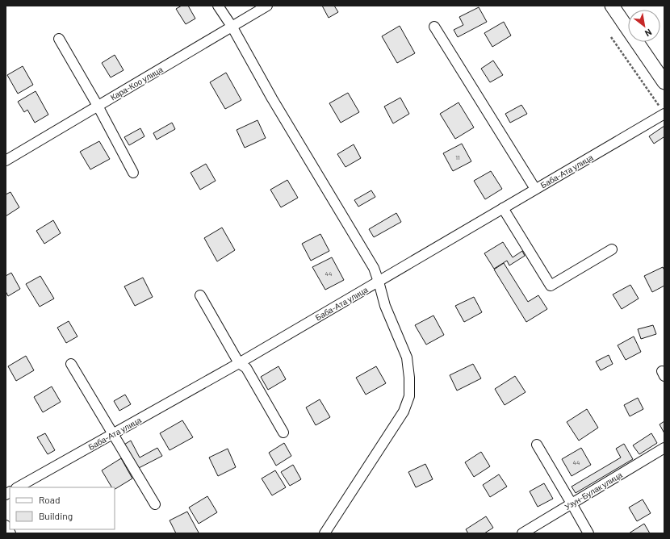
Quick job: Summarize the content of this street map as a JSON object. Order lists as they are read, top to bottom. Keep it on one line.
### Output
{"streets":{"street":["Кара-Коо улица","Баба-Ата улица","Узун-Булак улица"]},"house_numbers":["11","44","44"],"legend":["Road","Building"],"north":"bottom right"}
